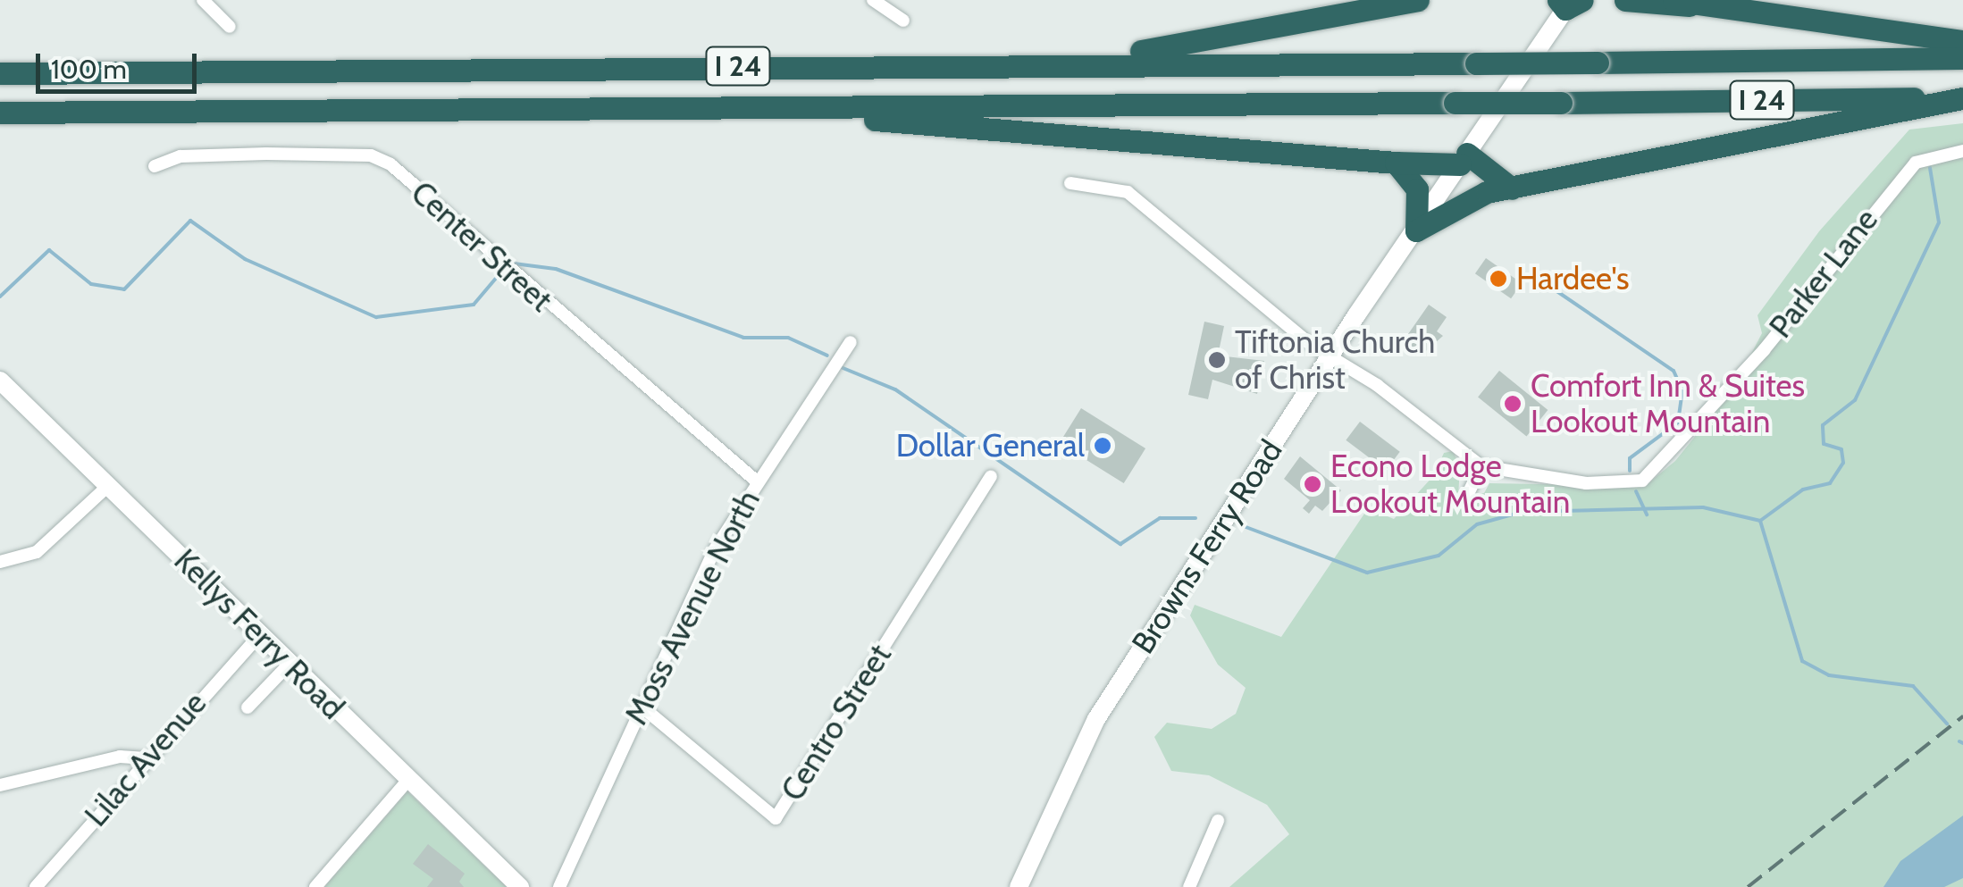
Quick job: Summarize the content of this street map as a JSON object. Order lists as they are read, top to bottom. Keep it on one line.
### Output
{"streets":{"highway":["I 24"],"street":["Center Street","Parker Lane","Browns Ferry Road","Moss Avenue North","Kellys Ferry Road","Centro Street","Lilac Avenue"]},"crossings":[["Center Street","Moss Avenue North"],["Parker Lane","Browns Ferry Road"],["Moss Avenue North","Centro Street"],["Kellys Ferry Road","Lilac Avenue"]],"places":["Hardee's","Tiftonia Church of Christ","Comfort Inn & Suites Lookout Mountain","Dollar General","Econo Lodge Lookout Mountain"],"scale_bar":"100 m"}
